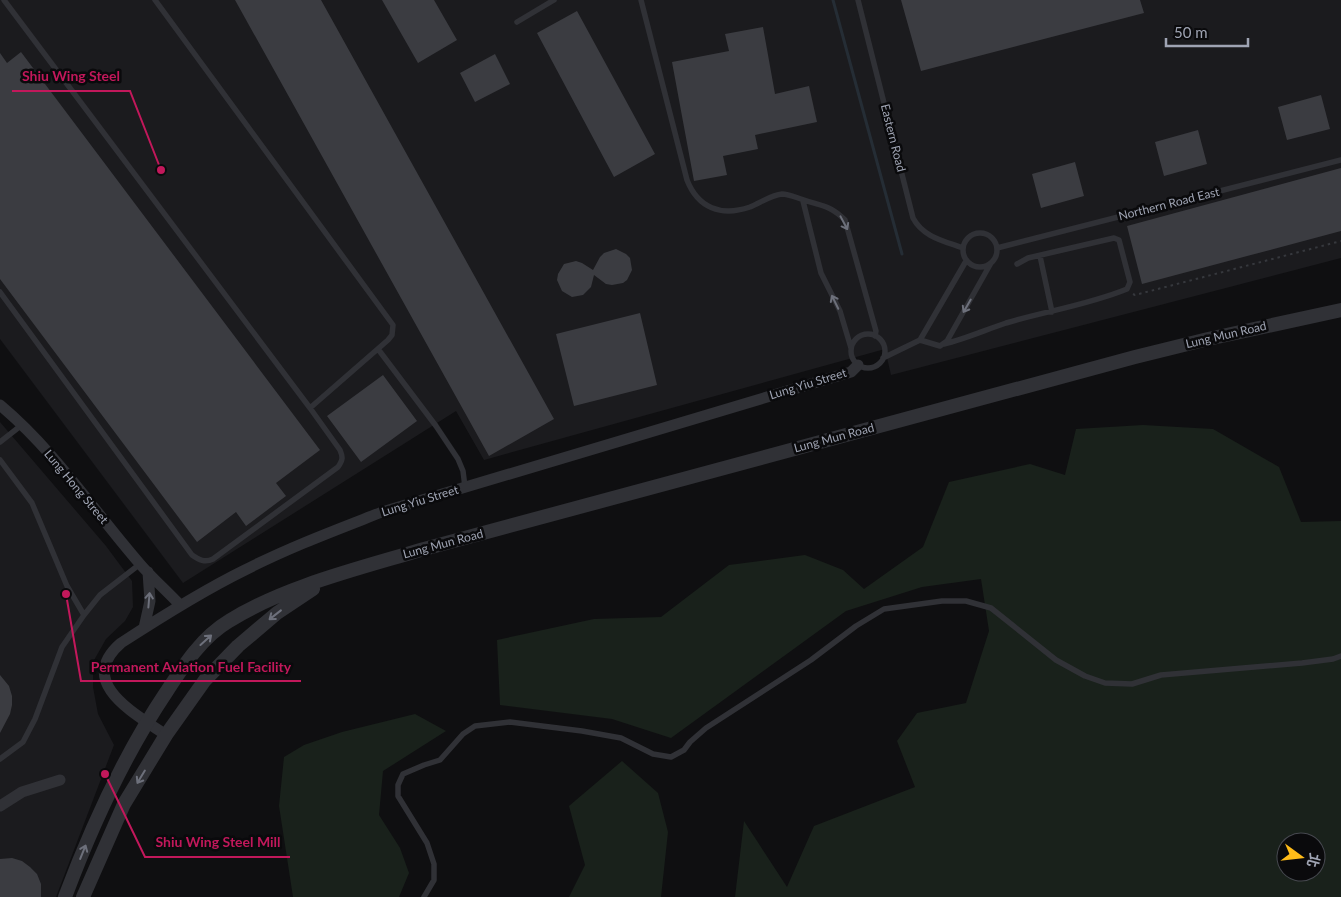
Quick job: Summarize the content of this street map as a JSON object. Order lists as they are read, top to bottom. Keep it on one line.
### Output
{"streets":{"street":["Lung Mun Road","Lung Yiu Street","Lung Hong Street"],"lane":["Eastern Road","Northern Road East"]},"crossings":[["Eastern Road","Northern Road East"],["Lung Mun Road","Lung Yiu Street"],["Lung Yiu Street","Lung Hong Street"]],"places":["Shiu Wing Steel","Permanent Aviation Fuel Facility","Shiu Wing Steel Mill"],"scale_bar":"50 m","north":"right"}
